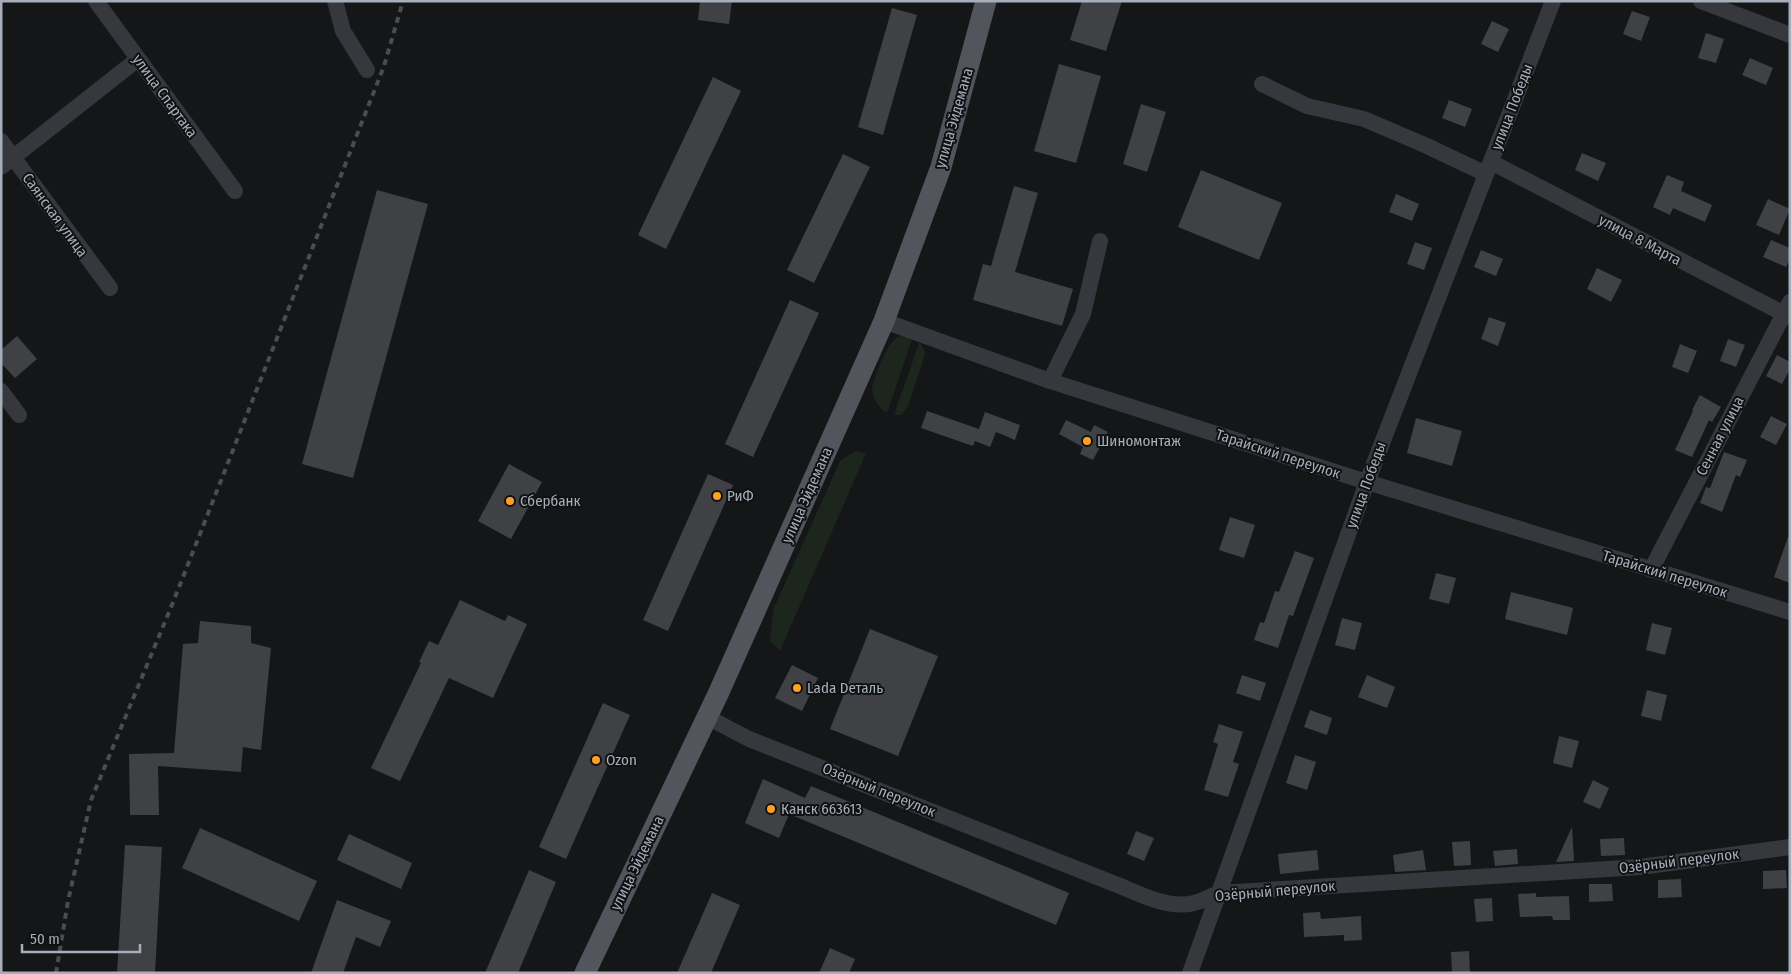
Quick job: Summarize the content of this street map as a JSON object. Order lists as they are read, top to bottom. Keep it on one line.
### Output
{"streets":{"main road":["улица Эйдемана"],"street":["улица Спартака","улица Победы","Саянская улица","улица 8 Марта","Сенная улица","Тарайский переулок","Озёрный переулок"]},"crossings":[["улица Победы","улица 8 Марта"],["улица Победы","Тарайский переулок"],["улица Победы","Озёрный переулок"],["улица Эйдемана","Тарайский переулок"],["улица Эйдемана","Озёрный переулок"],["улица 8 Марта","Сенная улица"],["Сенная улица","Тарайский переулок"]],"places":["Шиномонтаж","РиФ","Сбербанк","Lada Dеталь","Ozon","Канск 663613"],"scale_bar":"50 m"}
